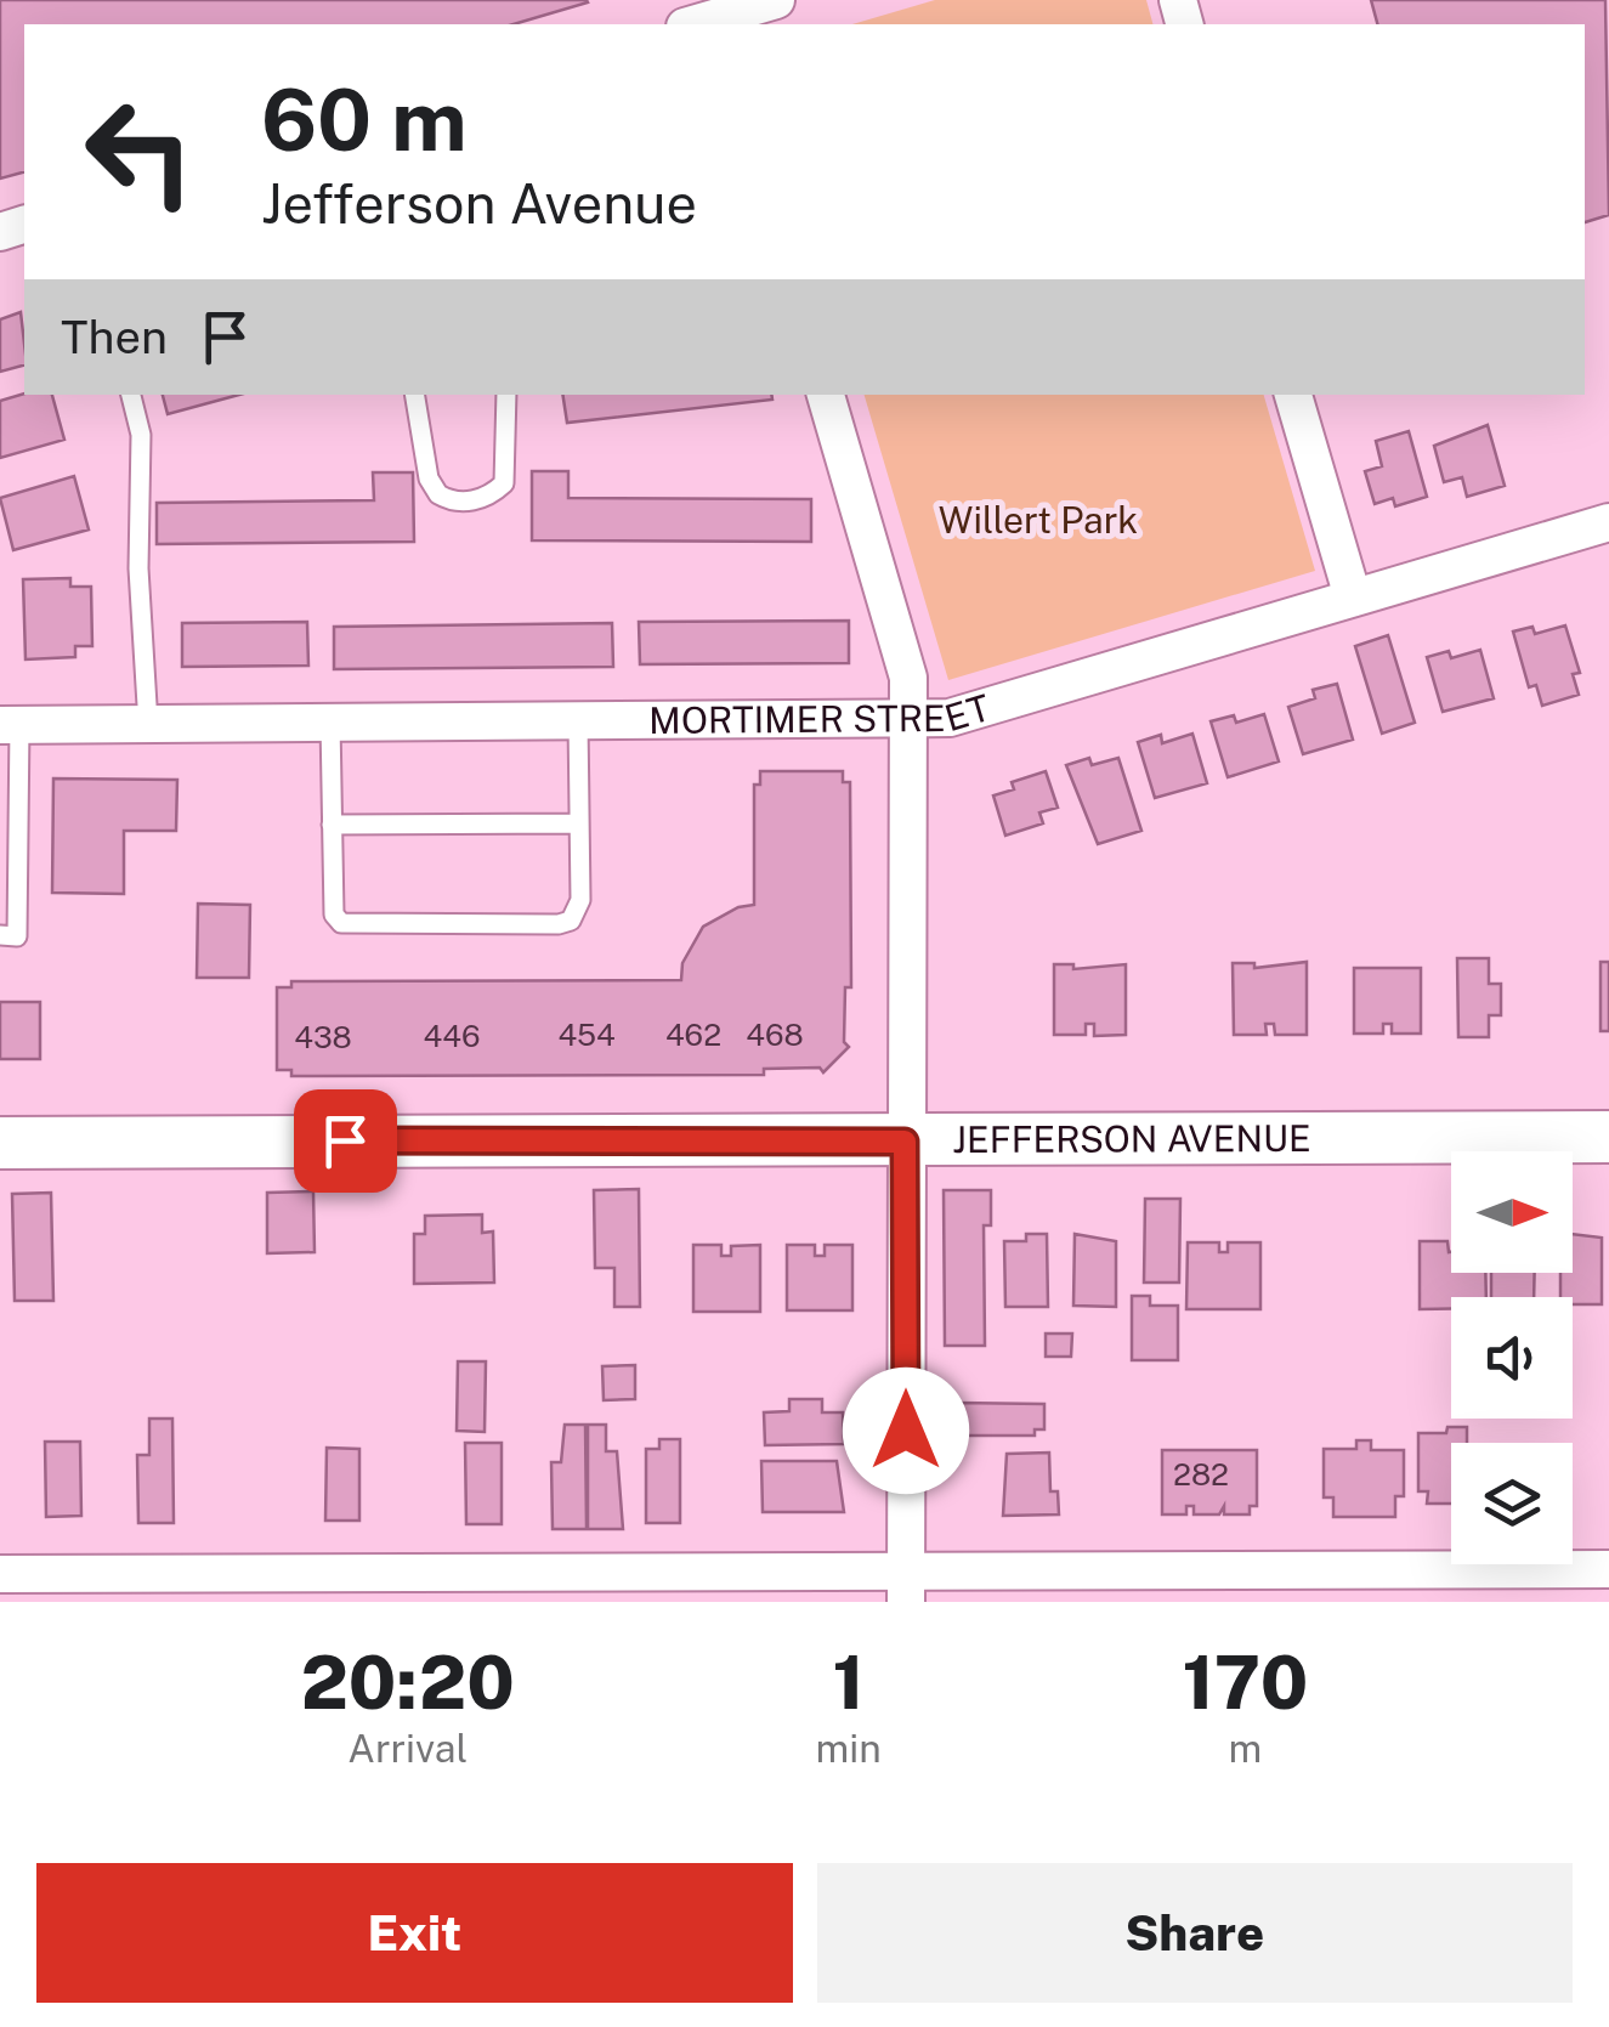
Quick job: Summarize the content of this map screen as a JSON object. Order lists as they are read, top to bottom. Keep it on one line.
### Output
{"streets":{"street":["MORTIMER STREET","JEFFERSON AVENUE"]},"parks":["Willert Park"],"house_numbers":["454","462","468","446","438","282"],"north":"right","page":{"turn":["60 m","Jefferson Avenue"],"then":"Then","eta":["20:20","Arrival","1","min","170","m"],"buttons":["Exit","Share"]}}
